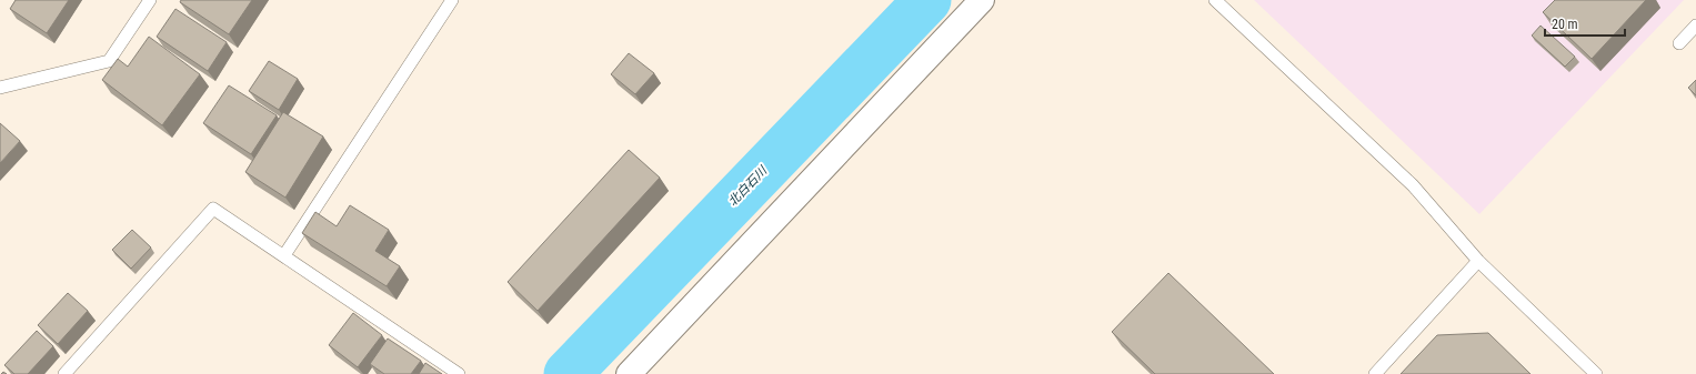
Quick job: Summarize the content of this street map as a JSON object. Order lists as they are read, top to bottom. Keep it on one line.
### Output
{"water":["北白石川"],"scale_bar":"20 m"}
